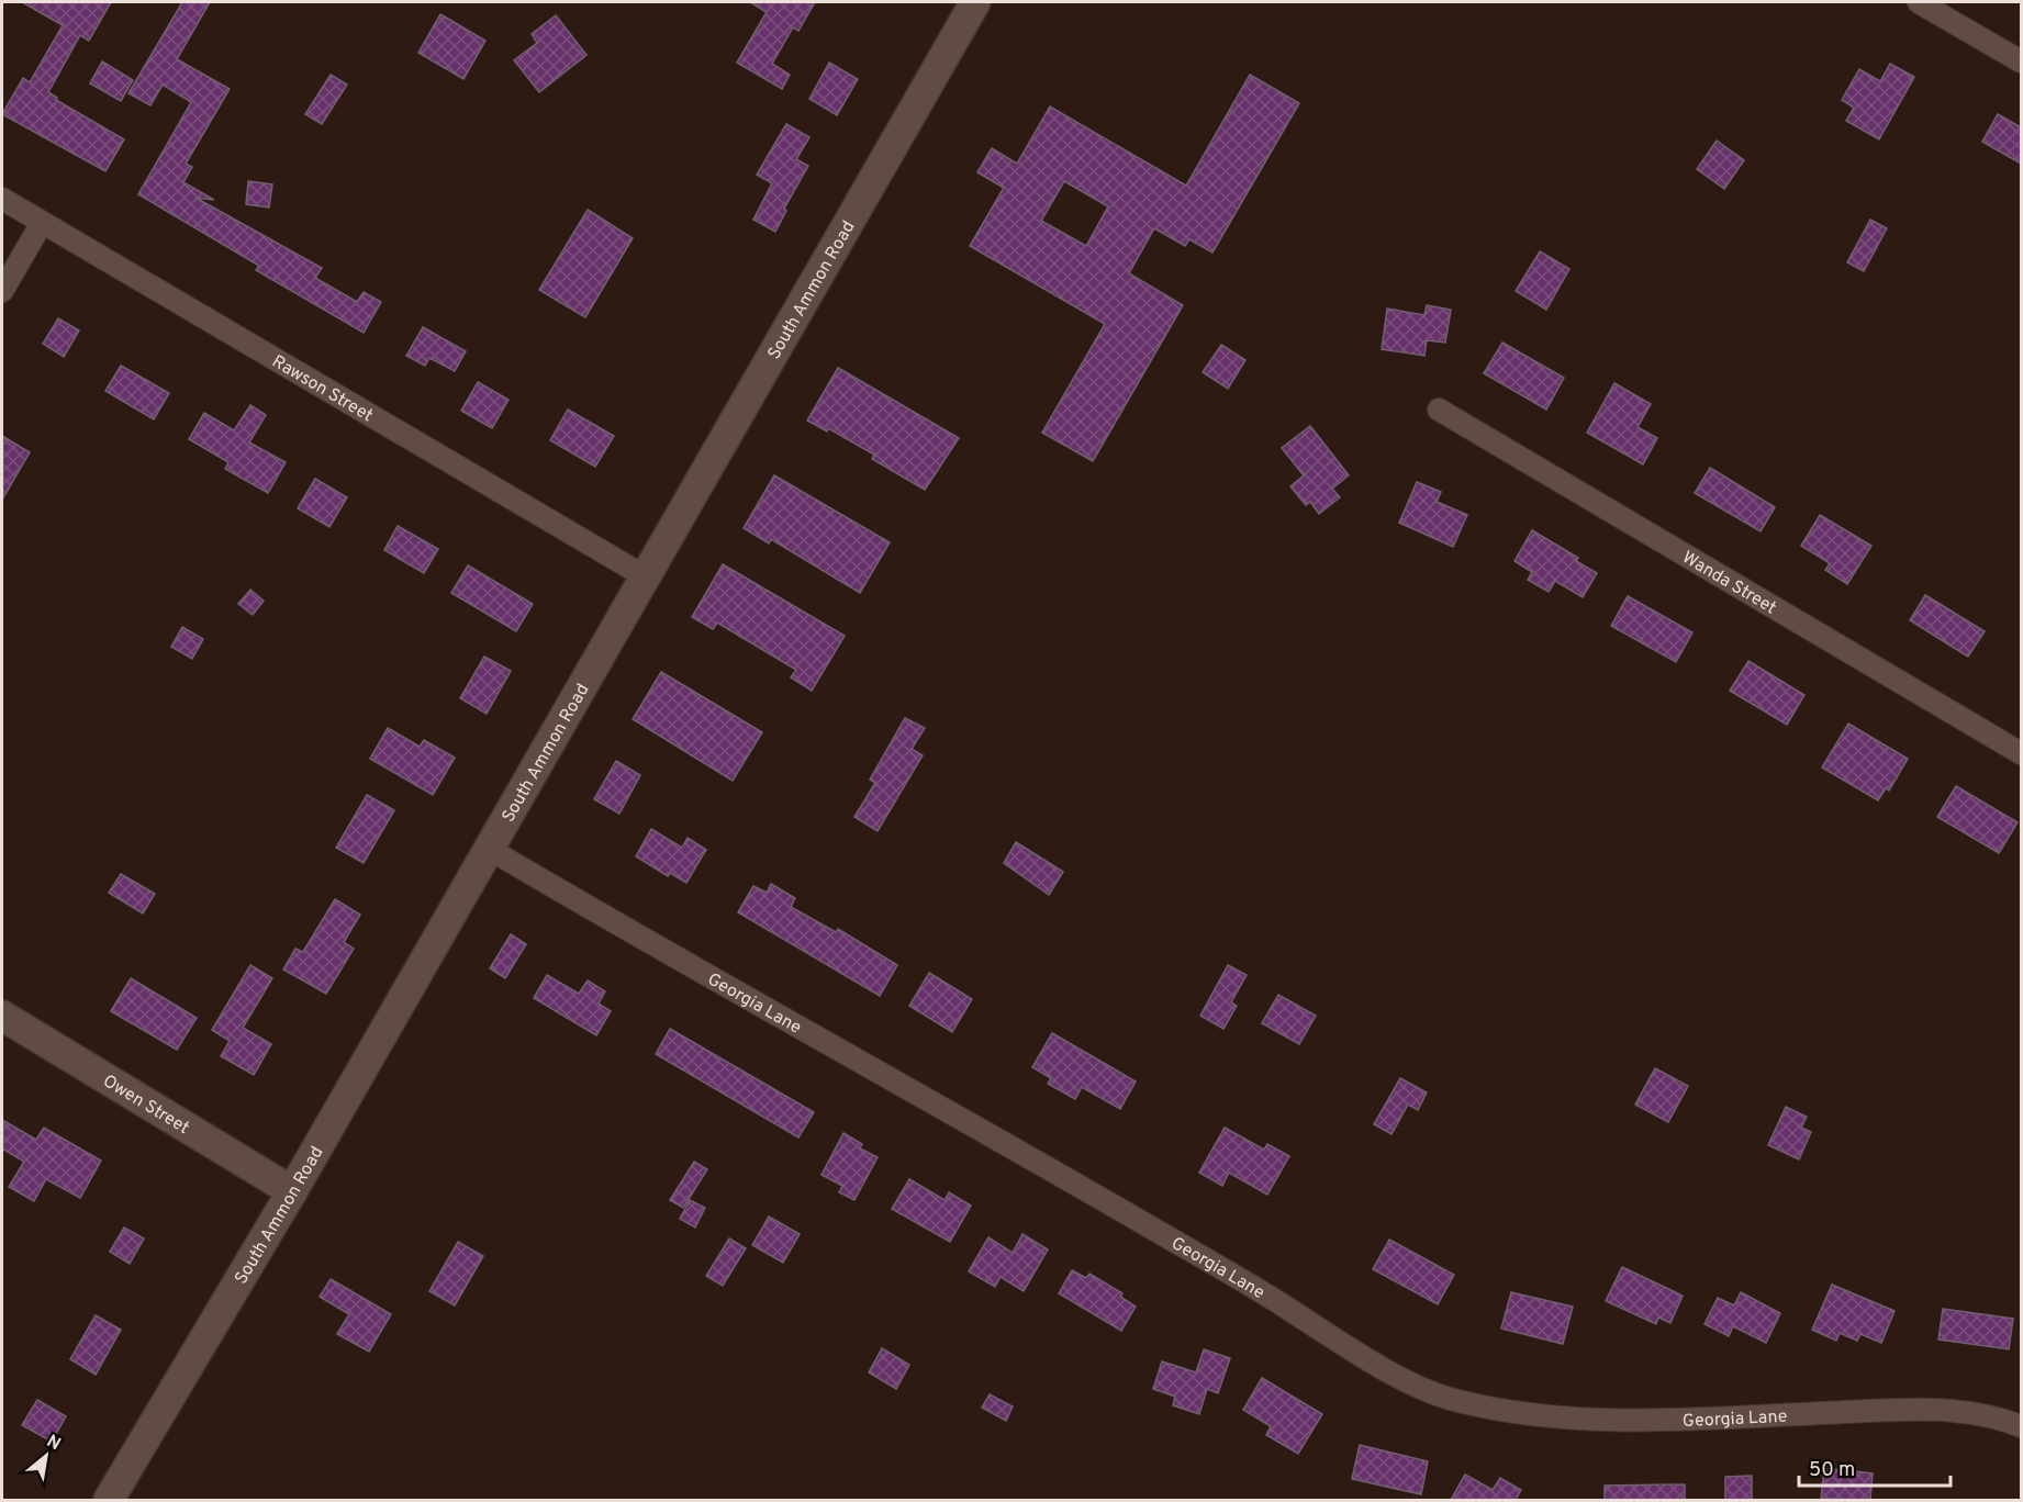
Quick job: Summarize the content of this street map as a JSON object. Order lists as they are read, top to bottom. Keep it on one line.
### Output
{"streets":{"main road":["South Ammon Road","Owen Street"],"street":["Rawson Street","Wanda Street","Georgia Lane"]},"crossings":[["South Ammon Road","Rawson Street"],["South Ammon Road","Georgia Lane"],["South Ammon Road","Owen Street"]],"scale_bar":"50 m","north":"top right"}
